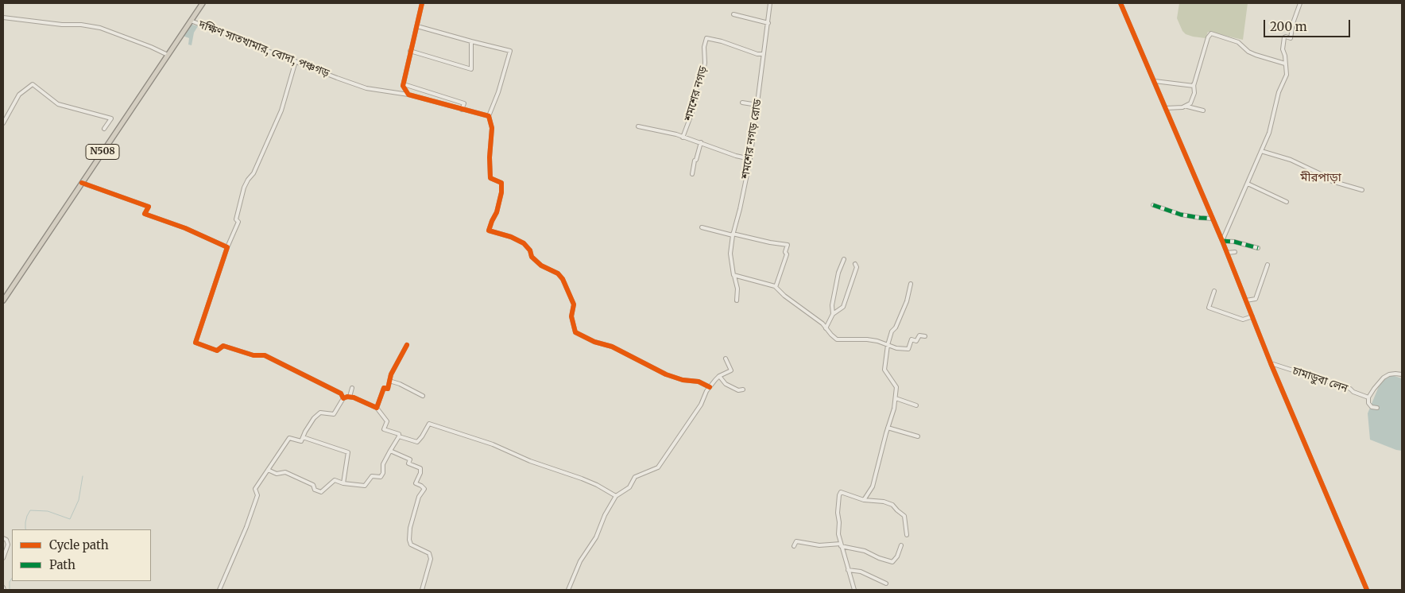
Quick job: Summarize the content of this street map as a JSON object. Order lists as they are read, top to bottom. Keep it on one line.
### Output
{"streets":{"highway":["N508"],"street":["দক্ষিণ সাতখামার, বোদা, পঞ্চগড়","শমশের নগড়","শমশের নগড় রোড","চামাডুবা লেন"]},"crossings":[["দক্ষিণ সাতখামার, বোদা, পঞ্চগড়","N508"],["শমশের নগড়","শমশের নগড় রোড"]],"districts":["মীরপাড়া"],"legend":["Cycle path","Path"],"scale_bar":"200 m"}
